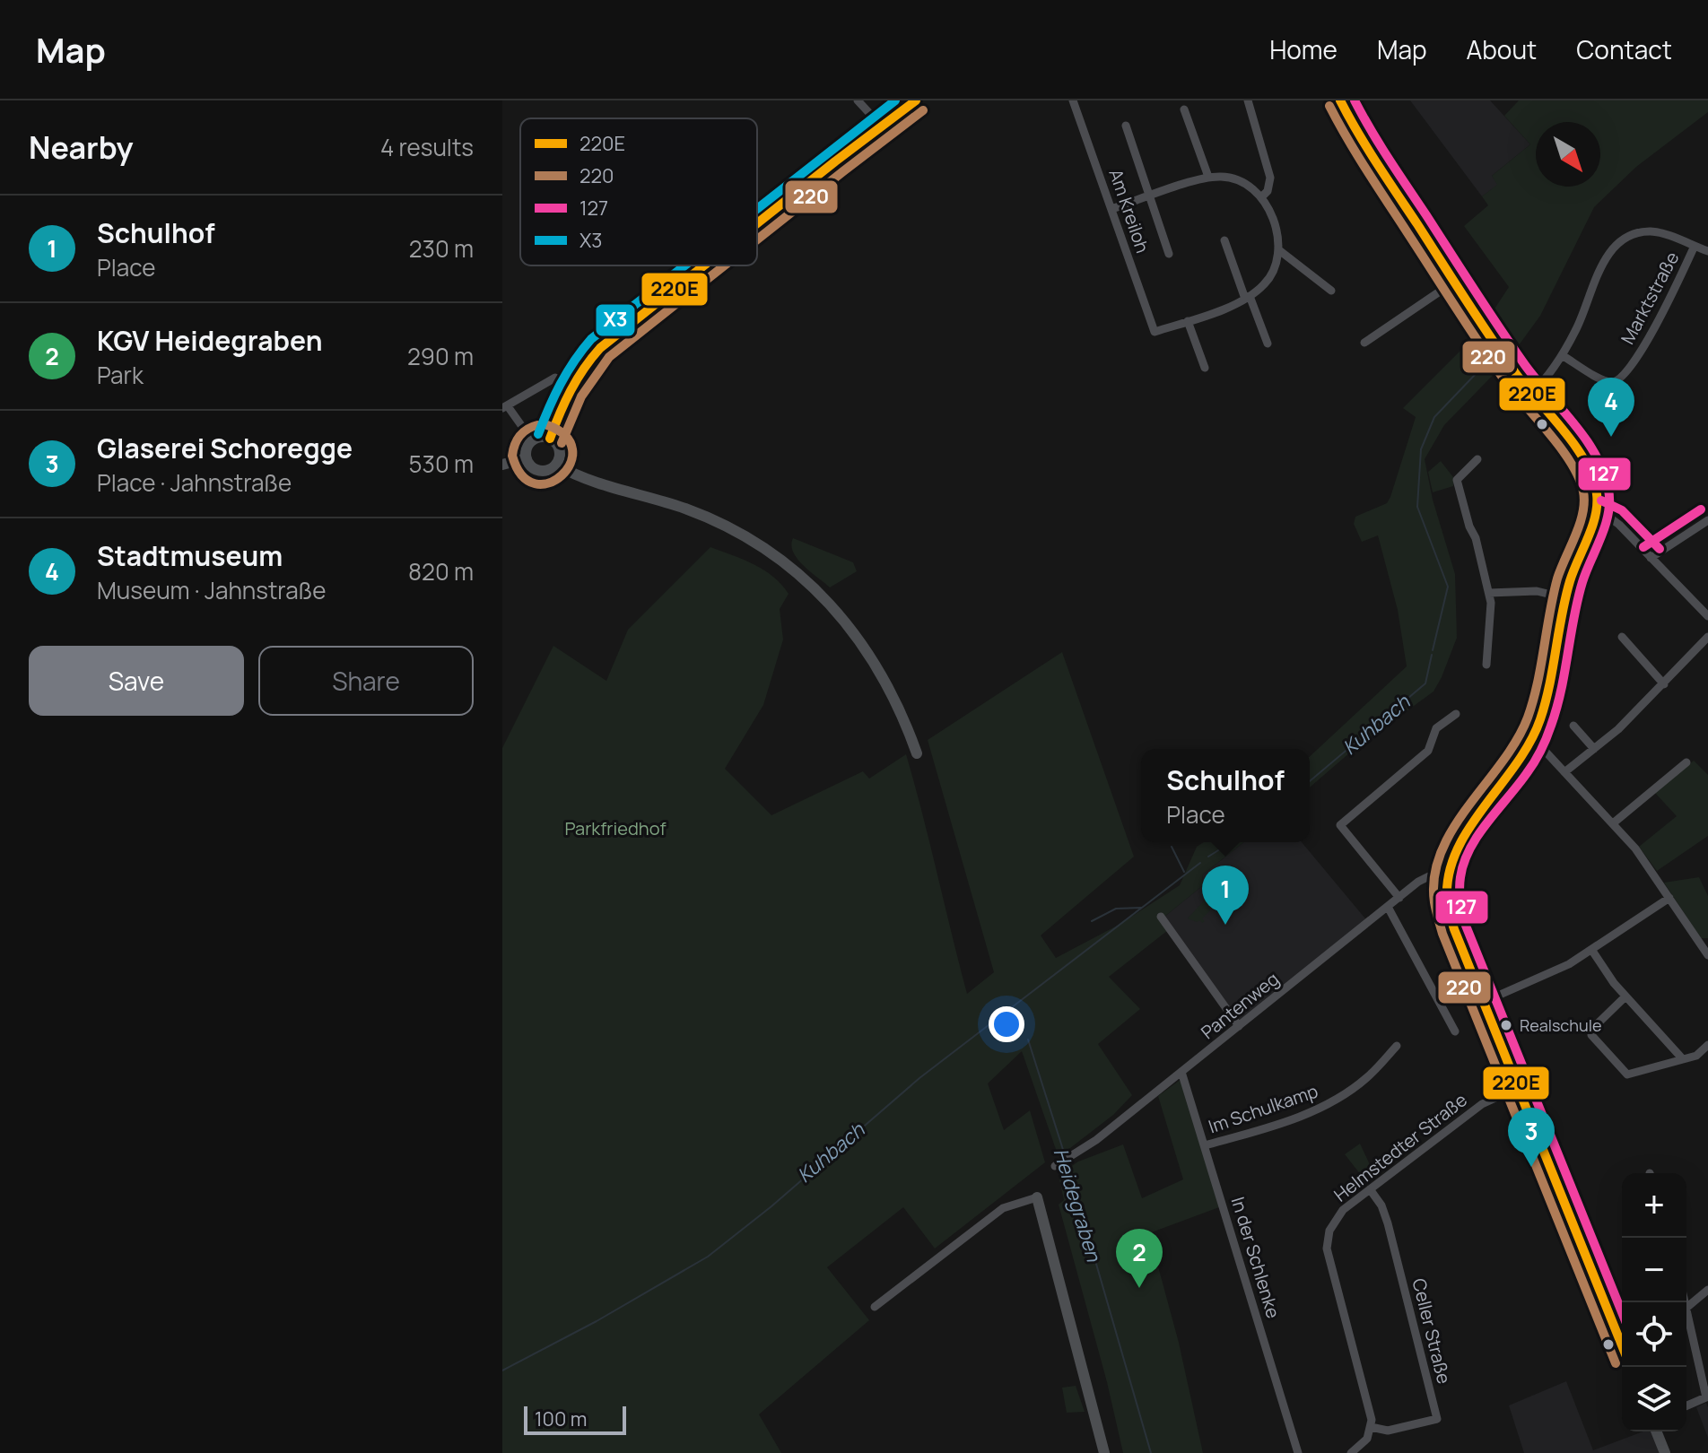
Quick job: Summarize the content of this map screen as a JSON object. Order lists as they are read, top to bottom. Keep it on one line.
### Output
{"streets":{"street":["Am Kreiloh","Marktstraße","Pantenweg","Im Schulkamp","Helmstedter Straße","In der Schlenke","Celler Straße"]},"crossings":[["Pantenweg","In der Schlenke"],["Im Schulkamp","In der Schlenke"],["Helmstedter Straße","Celler Straße"]],"water":["Kuhbach","Heidegraben"],"parks":["Parkfriedhof"],"places":["Realschule"],"lines":["transit line 220E","transit line 127","transit line X3","transit line 220"],"legend":["220E","220","127","X3"],"scale_bar":"100 m","north":"bottom right","page":{"header":"Map","nav":["Home","Map","About","Contact"],"heading":["Nearby","4 results"],"list":[{"mark":"1","name":"Schulhof","note":"Place","value":"230 m"},{"mark":"2","name":"KGV Heidegraben","note":"Park","value":"290 m"},{"mark":"3","name":"Glaserei Schoregge","note":"Place · Jahnstraße","value":"530 m"},{"mark":"4","name":"Stadtmuseum","note":"Museum · Jahnstraße","value":"820 m"}],"pins":["4","1","3","2"],"buttons":["Save","Share"],"popup":["Schulhof","Place"],"map_buttons":["+","−"],"scale":"100 m"}}
